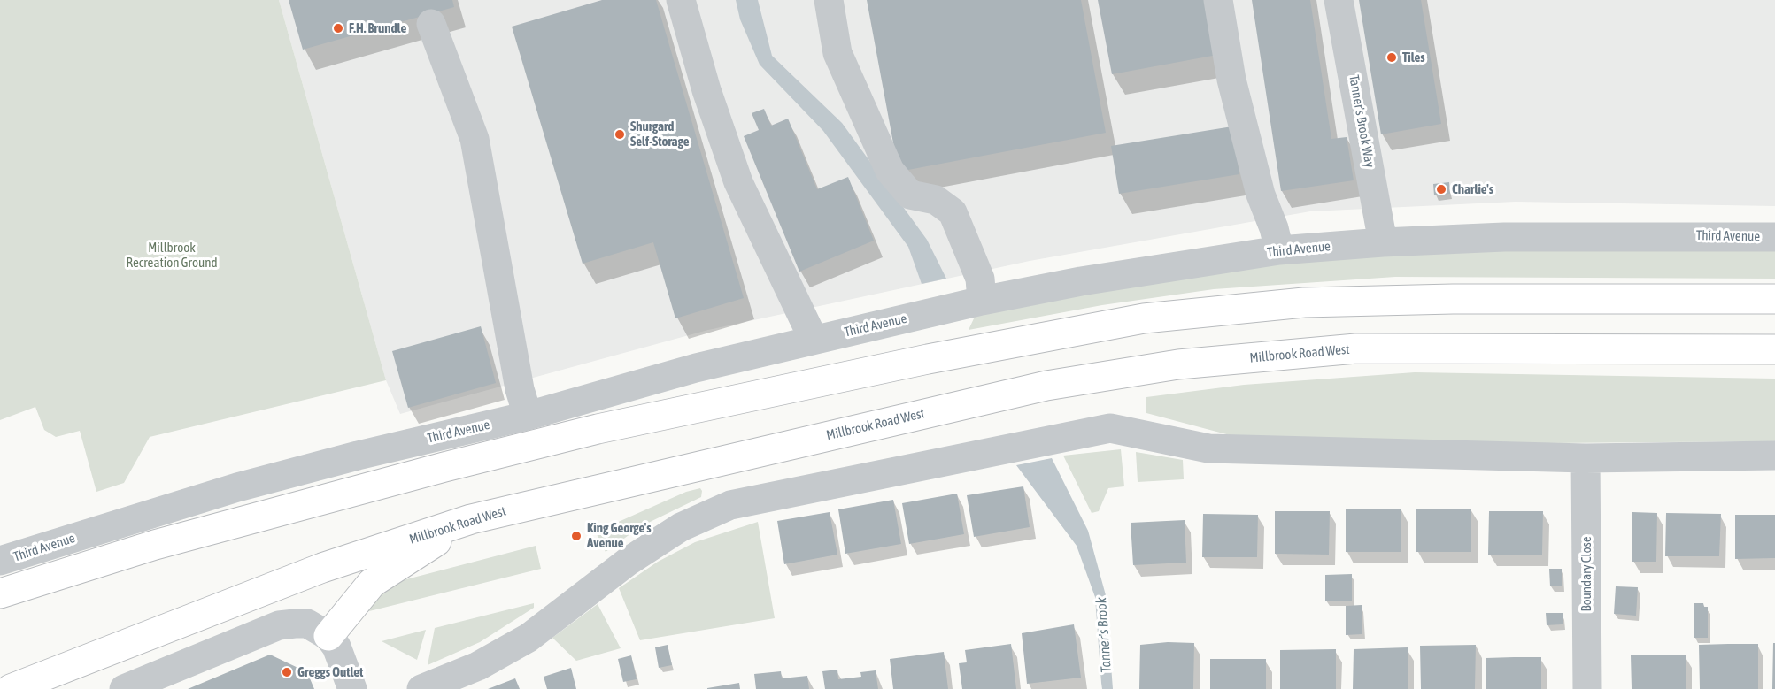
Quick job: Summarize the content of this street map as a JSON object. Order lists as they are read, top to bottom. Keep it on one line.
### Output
{"streets":{"highway":["Millbrook Road West"],"street":["Tanner's Brook Way","Third Avenue","Boundary Close"]},"crossings":[["Tanner's Brook Way","Third Avenue"]],"water":["Tanner's Brook"],"parks":["Millbrook Recreation Ground"],"places":["F.H. Brundle","Tiles","Shurgard Self-Storage","Charlie's","King George's Avenue","Greggs Outlet"]}
